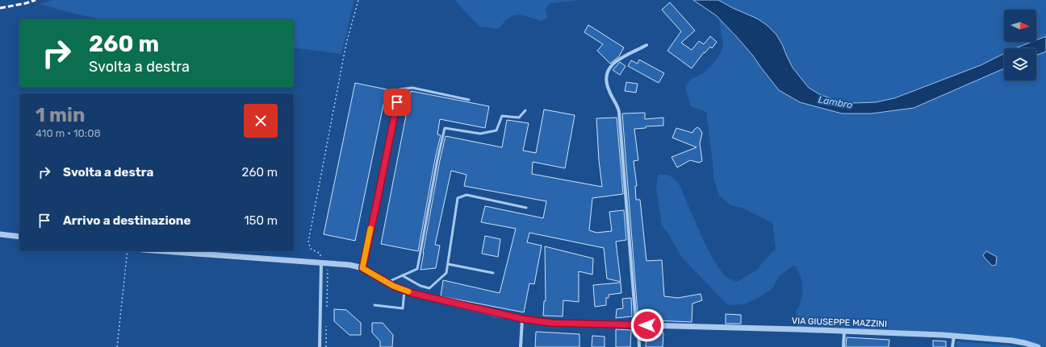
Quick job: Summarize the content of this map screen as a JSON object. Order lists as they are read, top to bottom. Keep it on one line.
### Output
{"streets":{"street":["VIA GIUSEPPE MAZZINI"]},"water":["Lambro"],"north":"right","page":{"turn":["260 m","Svolta a destra"],"heading":["1 min","410 m · 10:08"],"list":[{"name":"Svolta a destra","value":"260 m"},{"name":"Arrivo a destinazione","value":"150 m"}]}}
